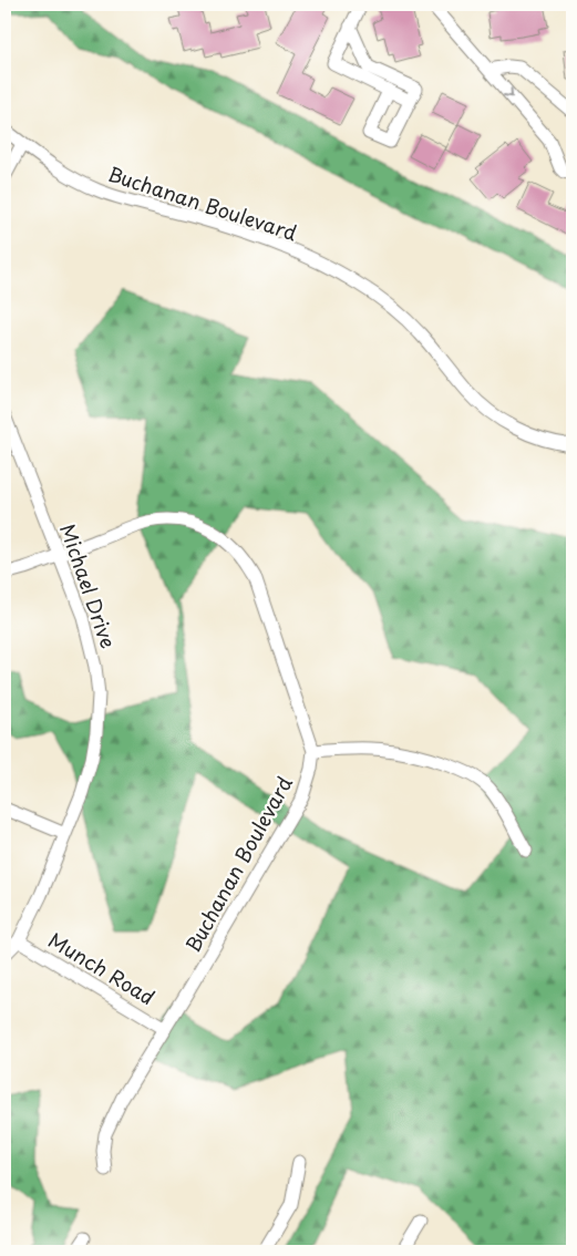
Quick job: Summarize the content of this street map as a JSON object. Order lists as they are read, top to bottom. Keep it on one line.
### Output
{"streets":{"street":["Buchanan Boulevard","Michael Drive","Munch Road"]},"crossings":[["Buchanan Boulevard","Michael Drive"],["Buchanan Boulevard","Munch Road"],["Michael Drive","Munch Road"]]}
